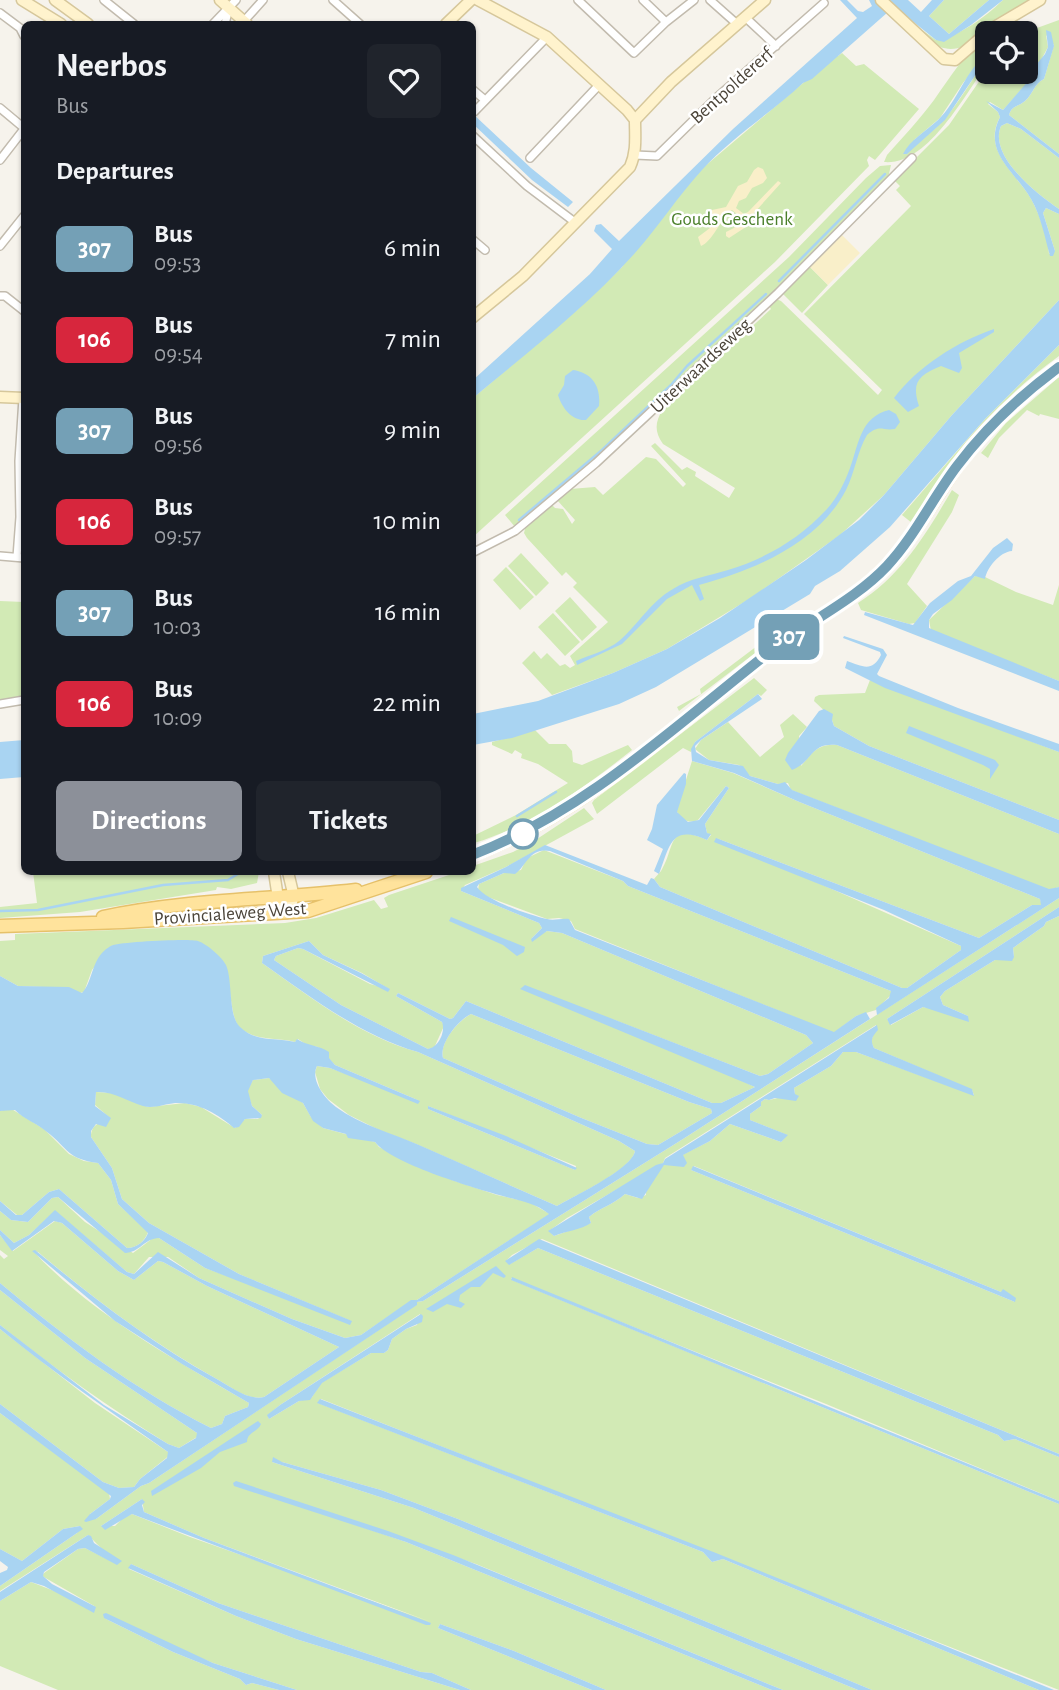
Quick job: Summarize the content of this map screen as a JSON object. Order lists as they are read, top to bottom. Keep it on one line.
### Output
{"streets":{"main road":["Provincialeweg West"],"street":["Bentpoldererf","Uiterwaardseweg"]},"parks":["Gouds Geschenk"],"lines":["bus line 307"],"page":{"on_map":"307","heading":[["Neerbos","Bus"],"Departures"],"list":[{"mark":"307","name":"Bus","note":"09:53","value":"6 min"},{"mark":"106","name":"Bus","note":"09:54","value":"7 min"},{"mark":"307","name":"Bus","note":"09:56","value":"9 min"},{"mark":"106","name":"Bus","note":"09:57","value":"10 min"},{"mark":"307","name":"Bus","note":"10:03","value":"16 min"},{"mark":"106","name":"Bus","note":"10:09","value":"22 min"}],"buttons":["Directions","Tickets"]}}
